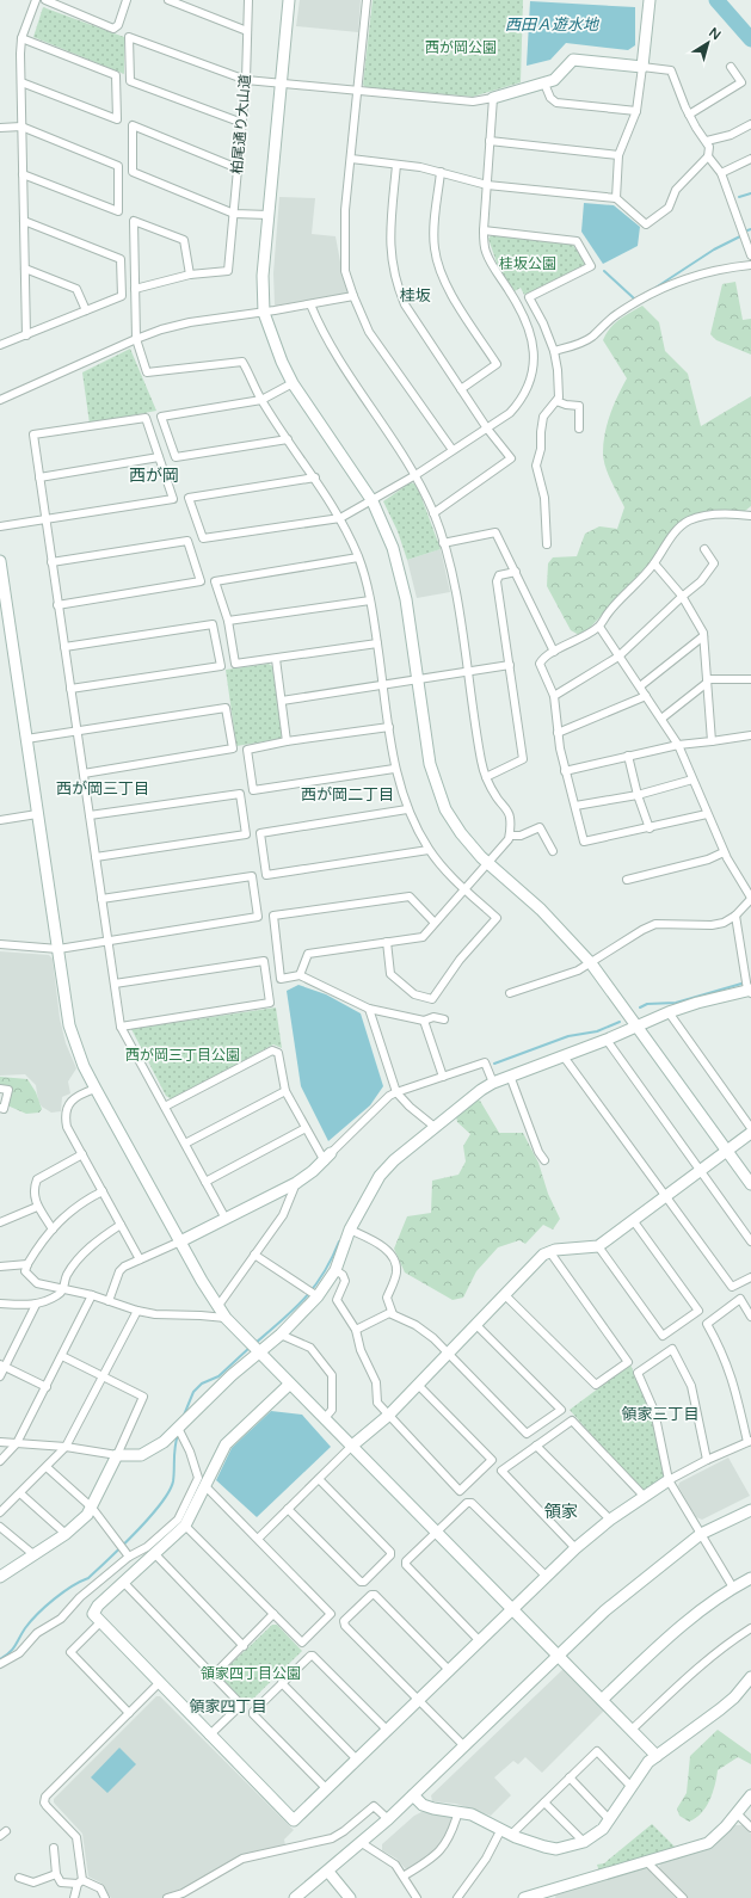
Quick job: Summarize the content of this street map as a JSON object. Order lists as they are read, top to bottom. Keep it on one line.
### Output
{"streets":{"street":["柏尾通り大山道"]},"districts":["桂坂","西が岡","西が岡三丁目","西が岡二丁目","領家三丁目","領家","領家四丁目"],"water":["西田Ａ遊水地"],"parks":["西が岡公園","桂坂公園","西が岡三丁目公園","領家四丁目公園"],"north":"top right"}
